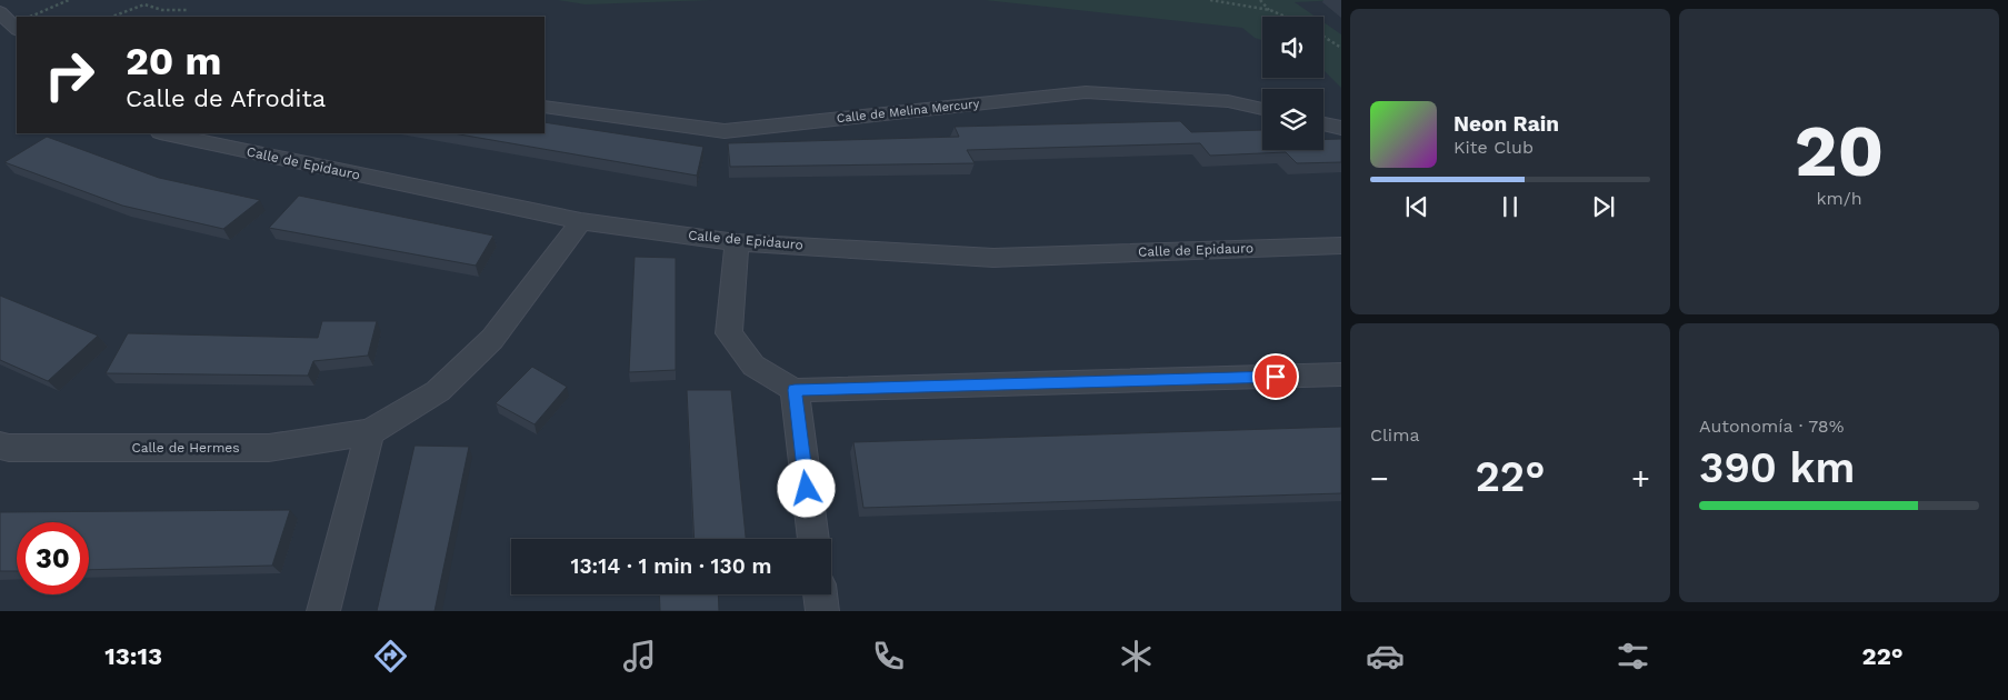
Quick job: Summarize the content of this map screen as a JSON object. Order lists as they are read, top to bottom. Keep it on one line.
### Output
{"streets":{"street":["Calle de Melina Mercury","Calle de Epidauro","Calle de Hermes"]},"crossings":[["Calle de Epidauro","Calle de Hermes"]],"page":{"tile":[["20","km/h"],"Clima",["Autonomía · 78%","390 km"]],"turn":["20 m","Calle de Afrodita"],"song":["Neon Rain","Kite Club"],"heat":["−","22°","+"],"limit":"30","trip":"13:14 · 1 min · 130 m","tabs":["13:13","22°"]}}
